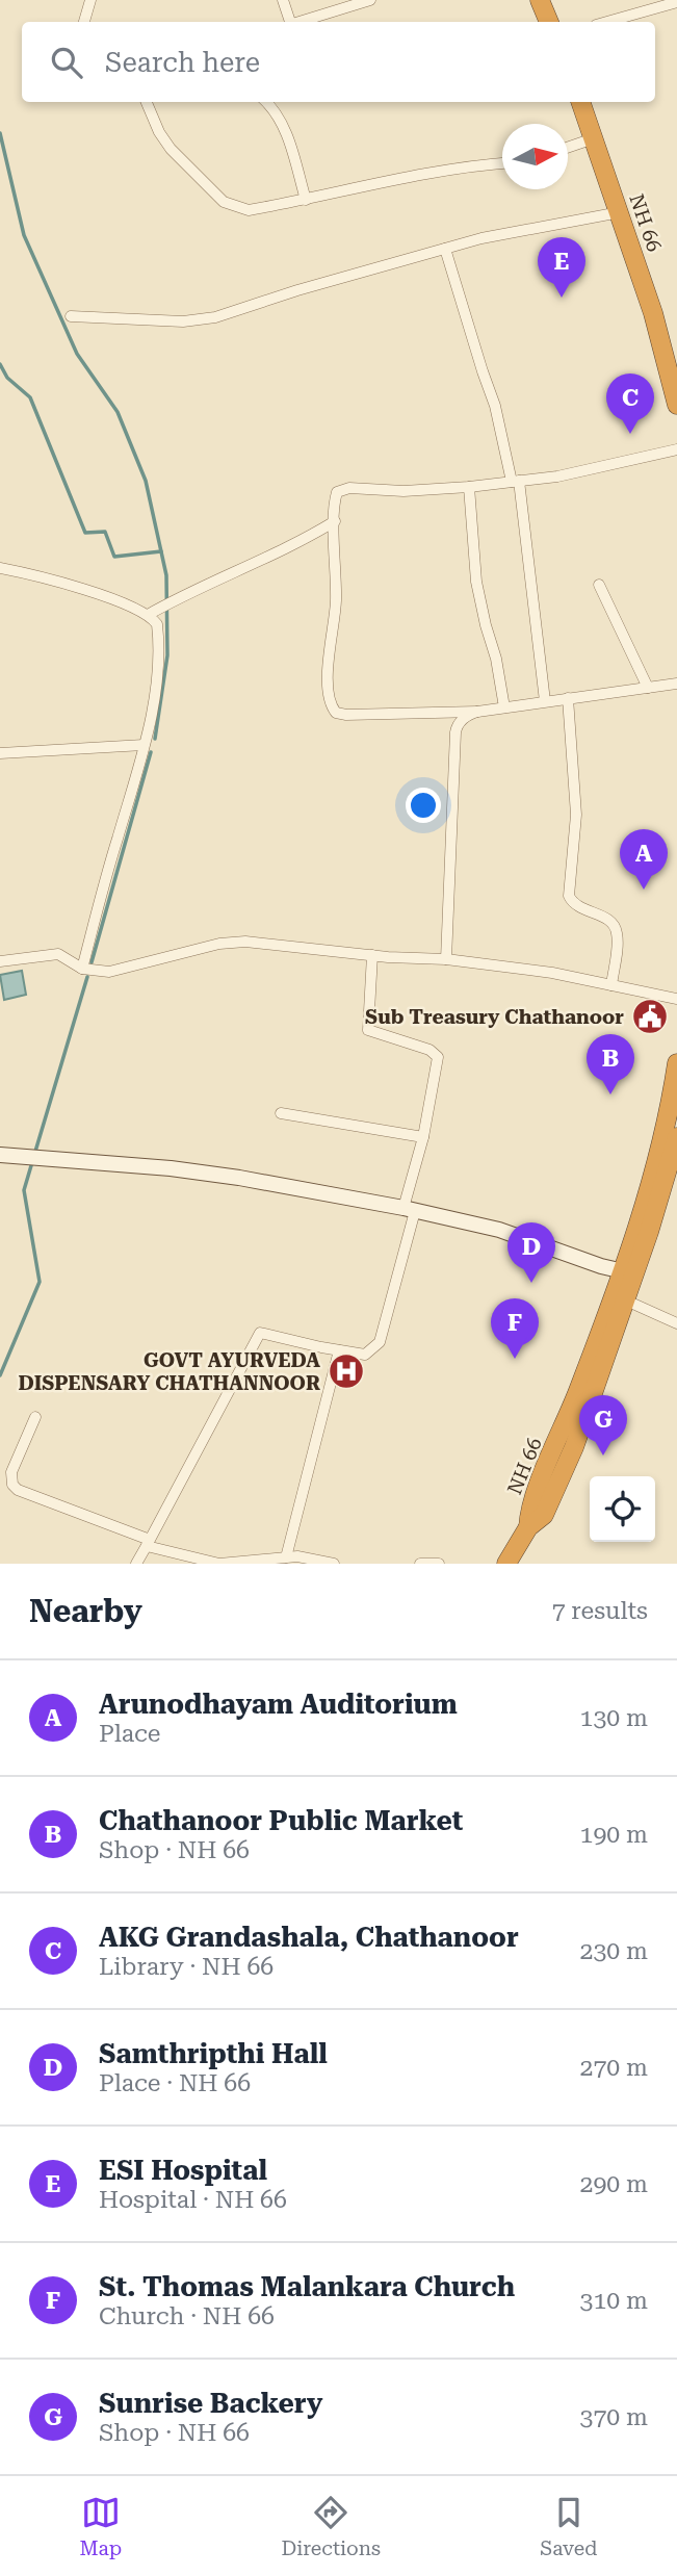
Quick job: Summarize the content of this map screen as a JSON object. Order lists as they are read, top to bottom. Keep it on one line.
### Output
{"streets":{"highway":["NH 66"]},"places":{"public building":["Sub Treasury Chathanoor"],"hospital":["GOVT AYURVEDA DISPENSARY CHATHANNOOR"]},"north":"right","page":{"search":"Search here","pins":["E","C","A","B","D","F","G"],"heading":["Nearby","7 results"],"list":[{"mark":"A","name":"Arunodhayam Auditorium","note":"Place","value":"130 m"},{"mark":"B","name":"Chathanoor Public Market","note":"Shop · NH 66","value":"190 m"},{"mark":"C","name":"AKG Grandashala, Chathanoor","note":"Library · NH 66","value":"230 m"},{"mark":"D","name":"Samthripthi Hall","note":"Place · NH 66","value":"270 m"},{"mark":"E","name":"ESI Hospital","note":"Hospital · NH 66","value":"290 m"},{"mark":"F","name":"St. Thomas Malankara Church","note":"Church · NH 66","value":"310 m"},{"mark":"G","name":"Sunrise Backery","note":"Shop · NH 66","value":"370 m"}],"nav":["Map","Directions","Saved"]}}
